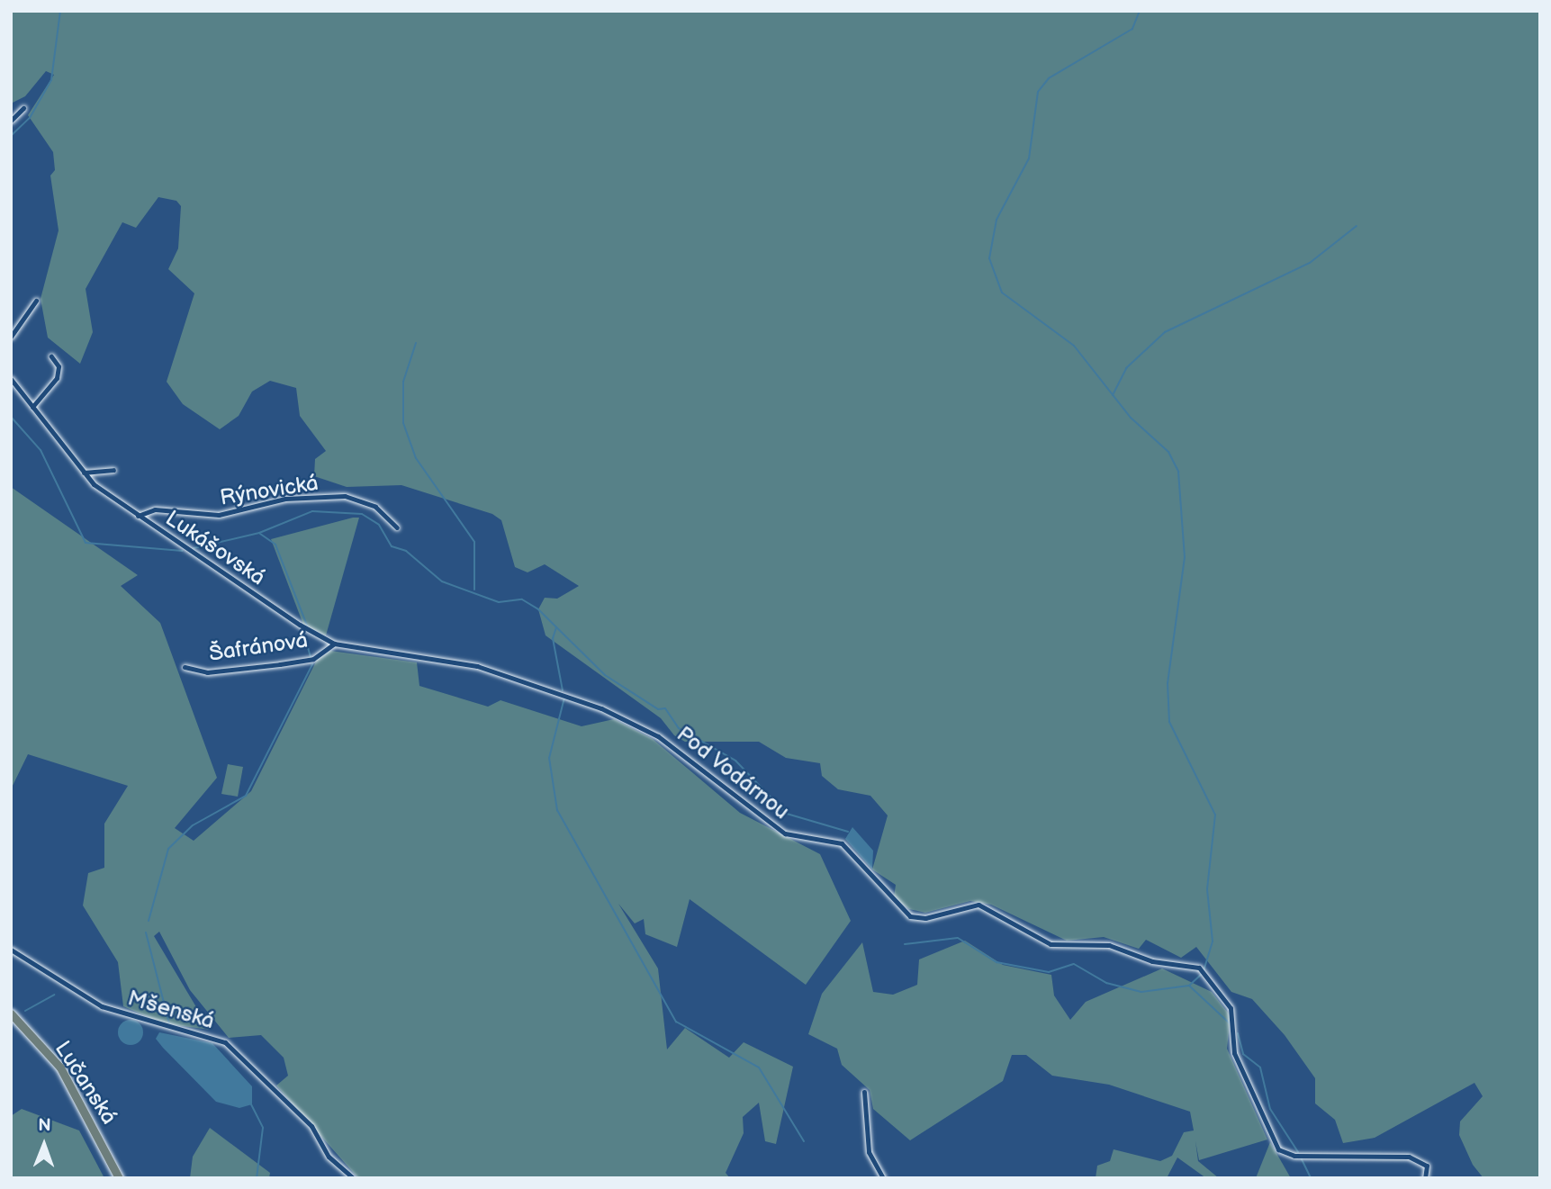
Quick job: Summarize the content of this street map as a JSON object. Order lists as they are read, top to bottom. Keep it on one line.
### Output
{"streets":{"main road":["Lučanská"],"street":["Rýnovická","Lukášovská","Šafránová","Pod Vodárnou","Mšenská"]},"crossings":[["Rýnovická","Lukášovská"],["Lukášovská","Šafránová"],["Lukášovská","Pod Vodárnou"],["Šafránová","Pod Vodárnou"]],"north":"top"}
